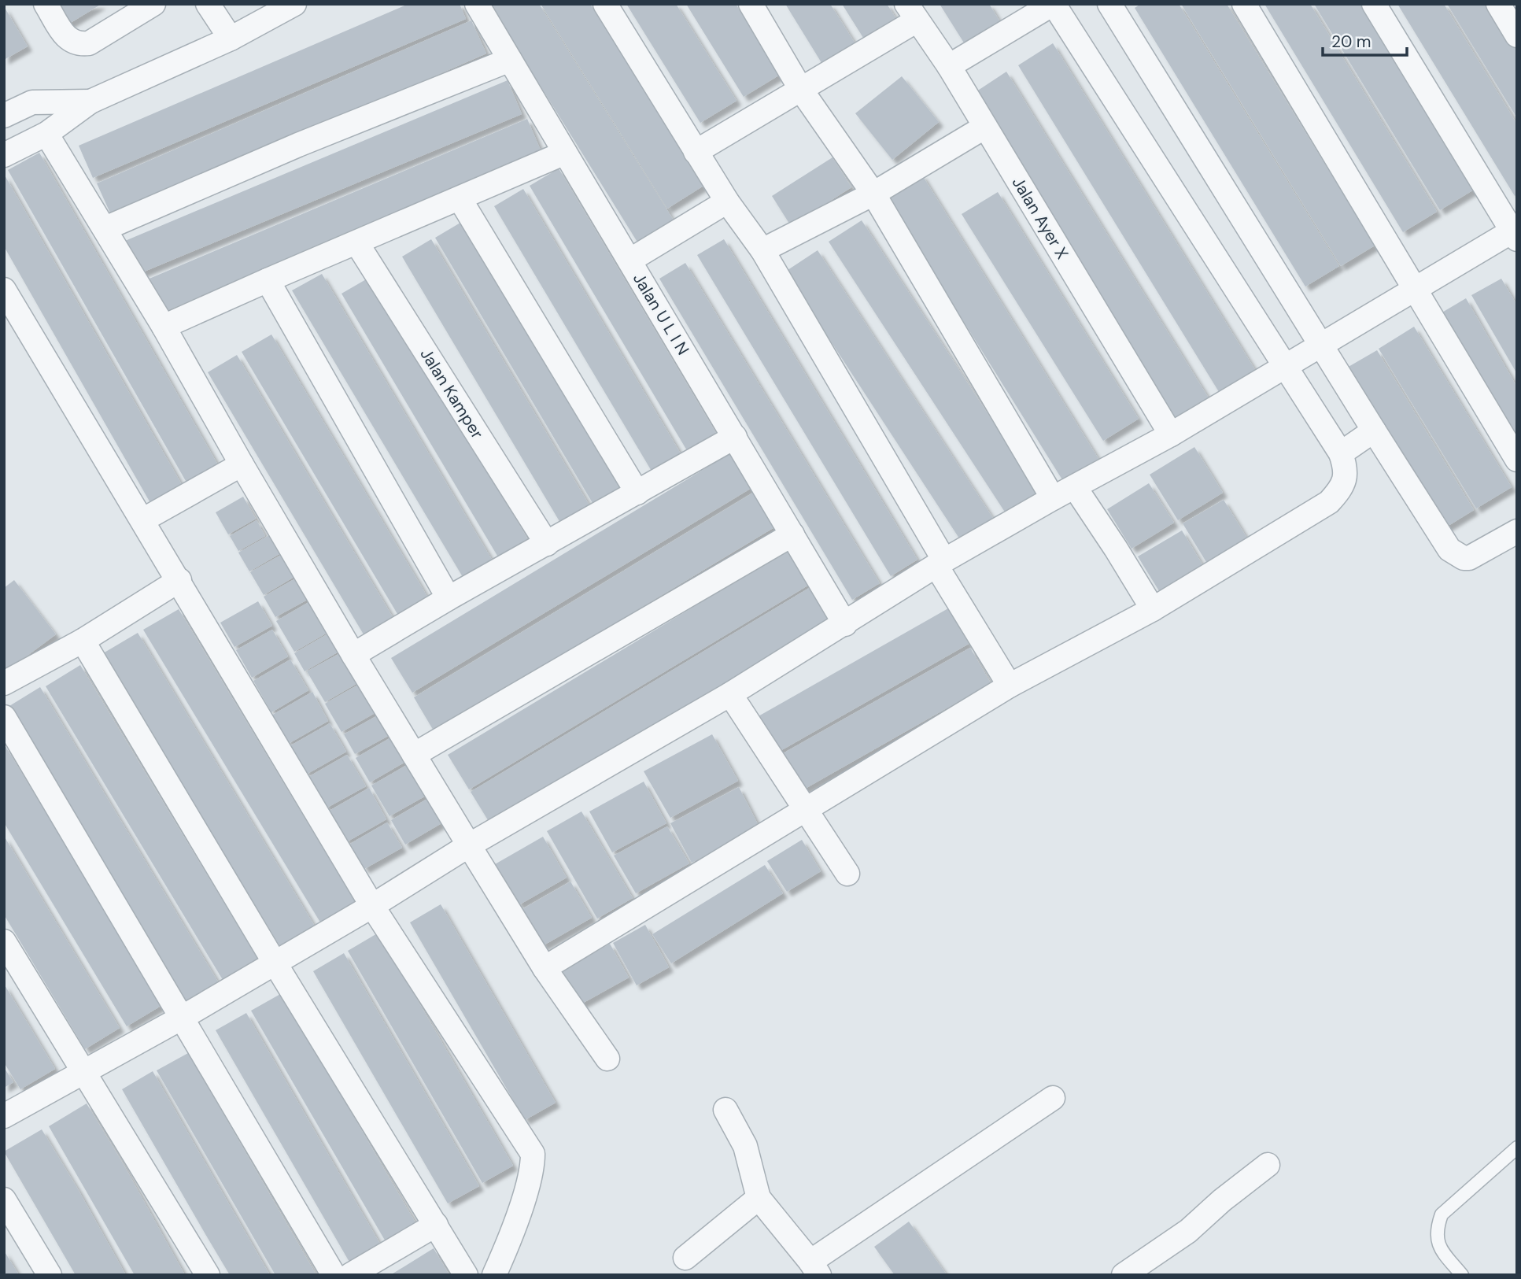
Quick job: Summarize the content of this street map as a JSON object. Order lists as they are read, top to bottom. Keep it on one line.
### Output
{"streets":{"street":["Jalan Ayer X","Jalan U L I N","Jalan Kamper"]},"scale_bar":"20 m"}
